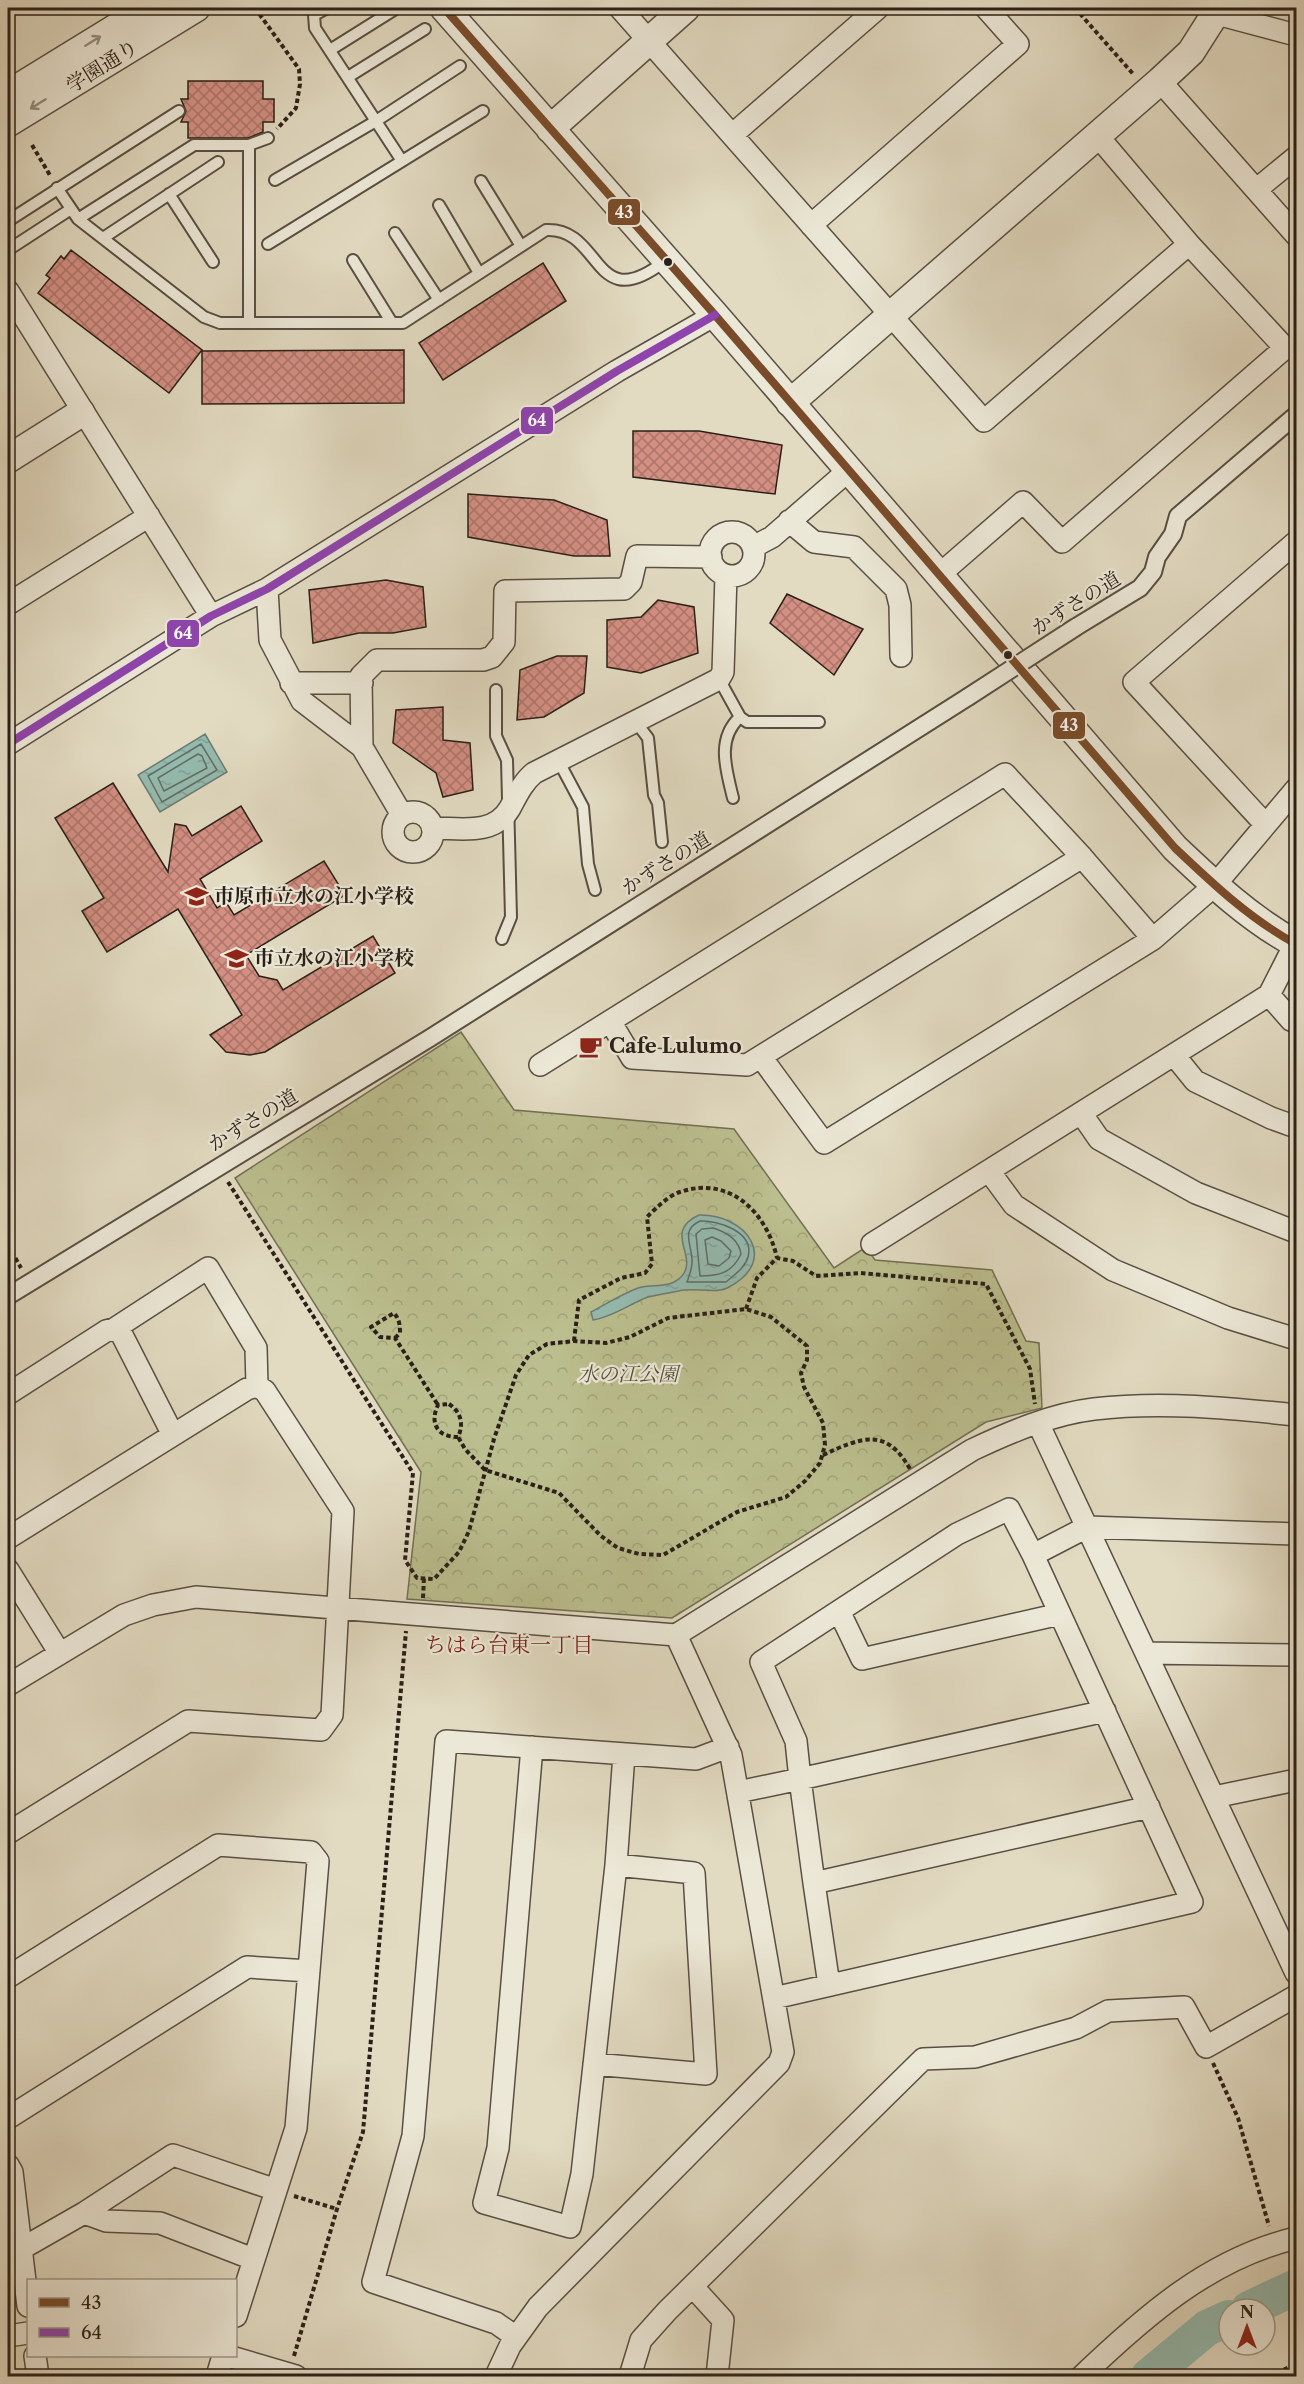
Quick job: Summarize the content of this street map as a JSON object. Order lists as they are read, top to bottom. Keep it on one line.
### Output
{"streets":{"street":["学園通り","かずさの道"]},"districts":["ちはら台東一丁目"],"parks":["水の江公園"],"places":{"school or university":["市原市立水の江小学校","市立水の江小学校"],"cafe":["Cafe Lulumo"]},"lines":["transit line 43","transit line 64"],"legend":["43","64"],"north":"top"}
